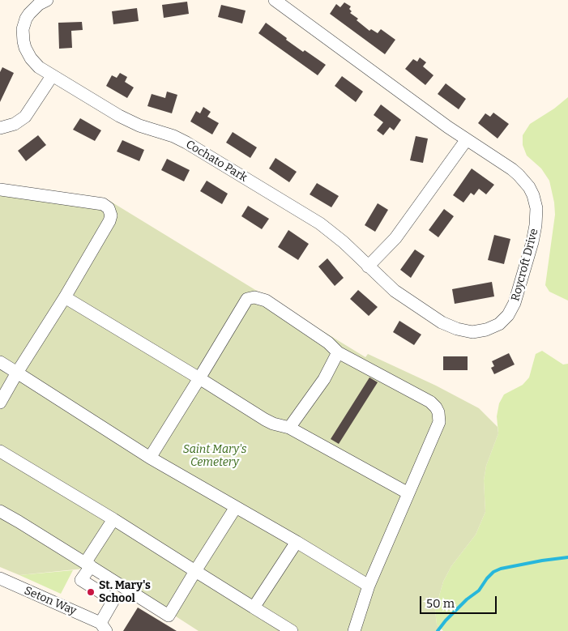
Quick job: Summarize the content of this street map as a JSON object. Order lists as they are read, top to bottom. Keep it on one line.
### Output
{"streets":{"street":["Cochato Park","Roycroft Drive","Seton Way"]},"crossings":[["Cochato Park","Roycroft Drive"]],"parks":["Saint Mary's Cemetery"],"places":["St. Mary's School"],"scale_bar":"50 m"}
